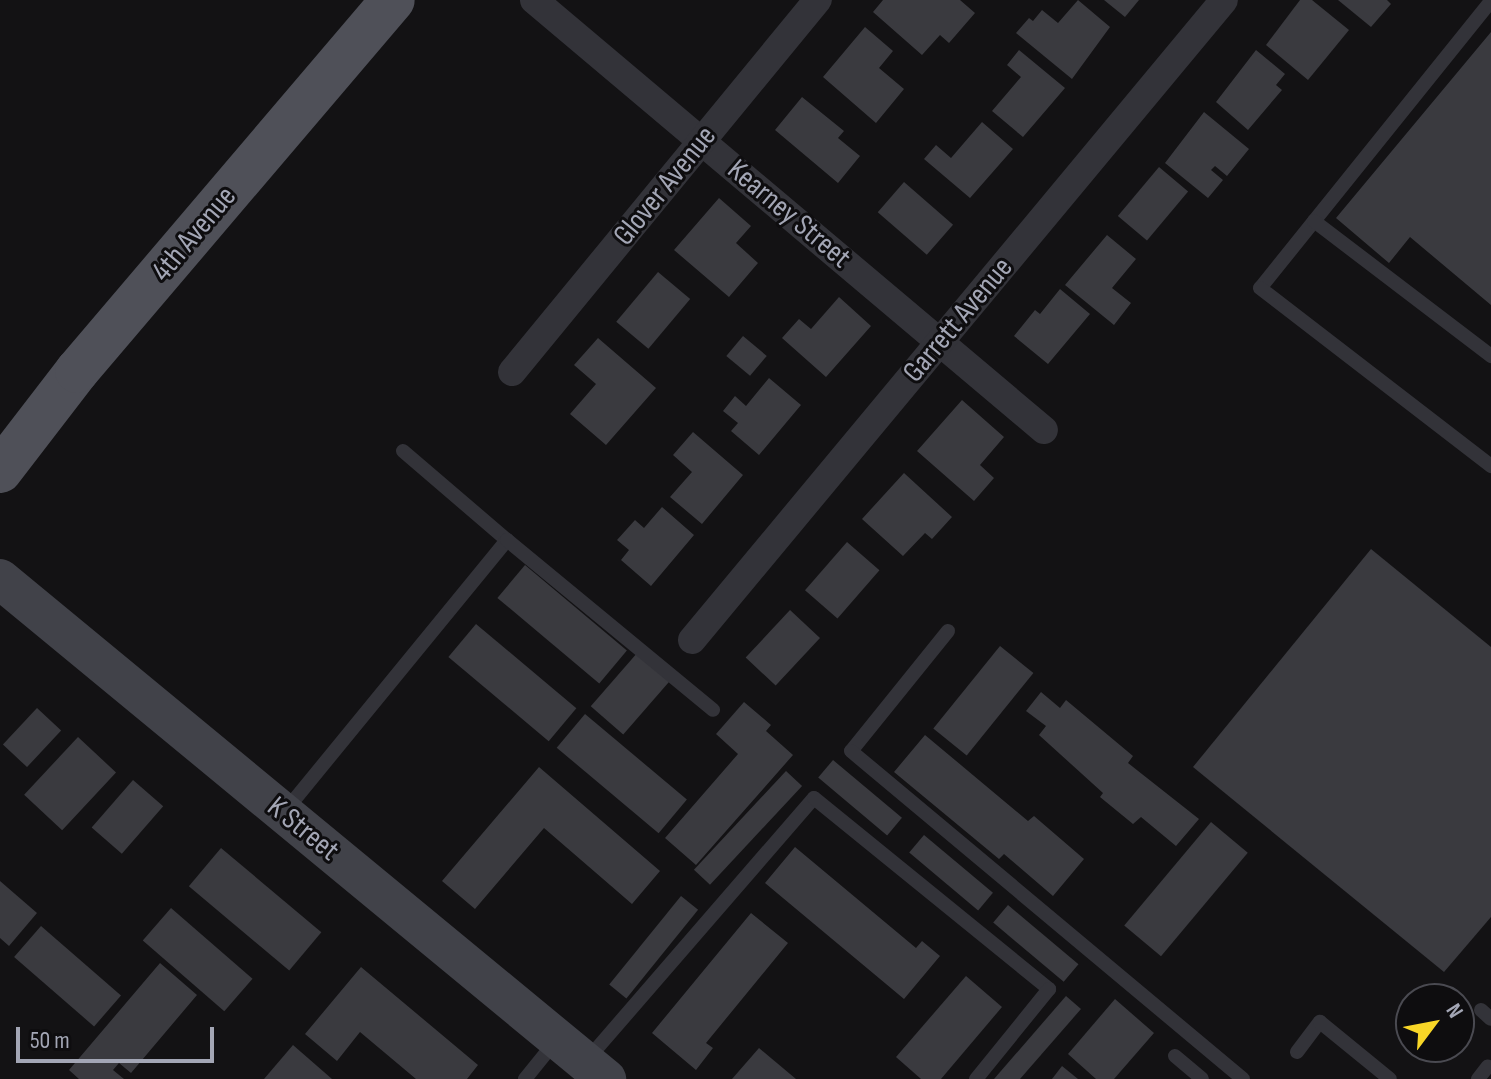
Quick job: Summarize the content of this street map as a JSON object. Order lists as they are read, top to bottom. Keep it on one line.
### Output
{"streets":{"main road":["4th Avenue"],"street":["Glover Avenue","Kearney Street","Garrett Avenue","K Street"]},"crossings":[["Glover Avenue","Kearney Street"],["Kearney Street","Garrett Avenue"]],"scale_bar":"50 m","north":"top right"}
